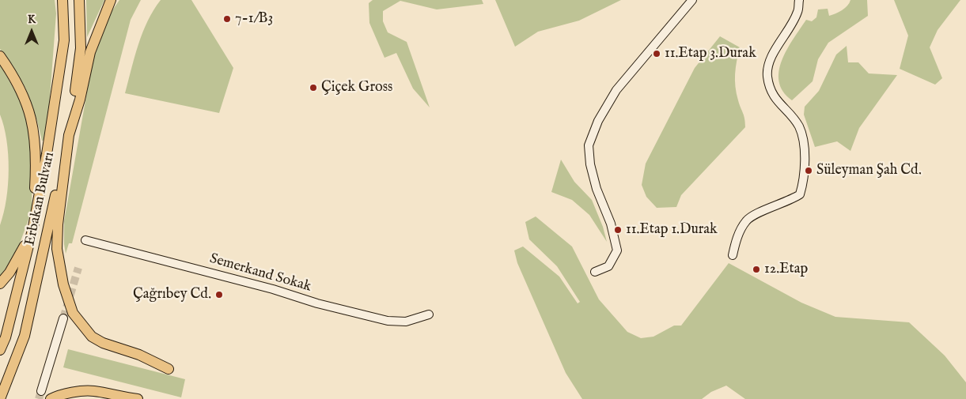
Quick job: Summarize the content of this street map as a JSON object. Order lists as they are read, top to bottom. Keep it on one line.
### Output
{"streets":{"highway":["Erbakan Bulvarı"],"street":["Semerkand Sokak"]},"places":["7-1/B3","11.Etap 3.Durak","Çiçek Gross","Süleyman Şah Cd.","11.Etap 1.Durak","12.Etap","Çağrıbey Cd."],"north":"top"}
